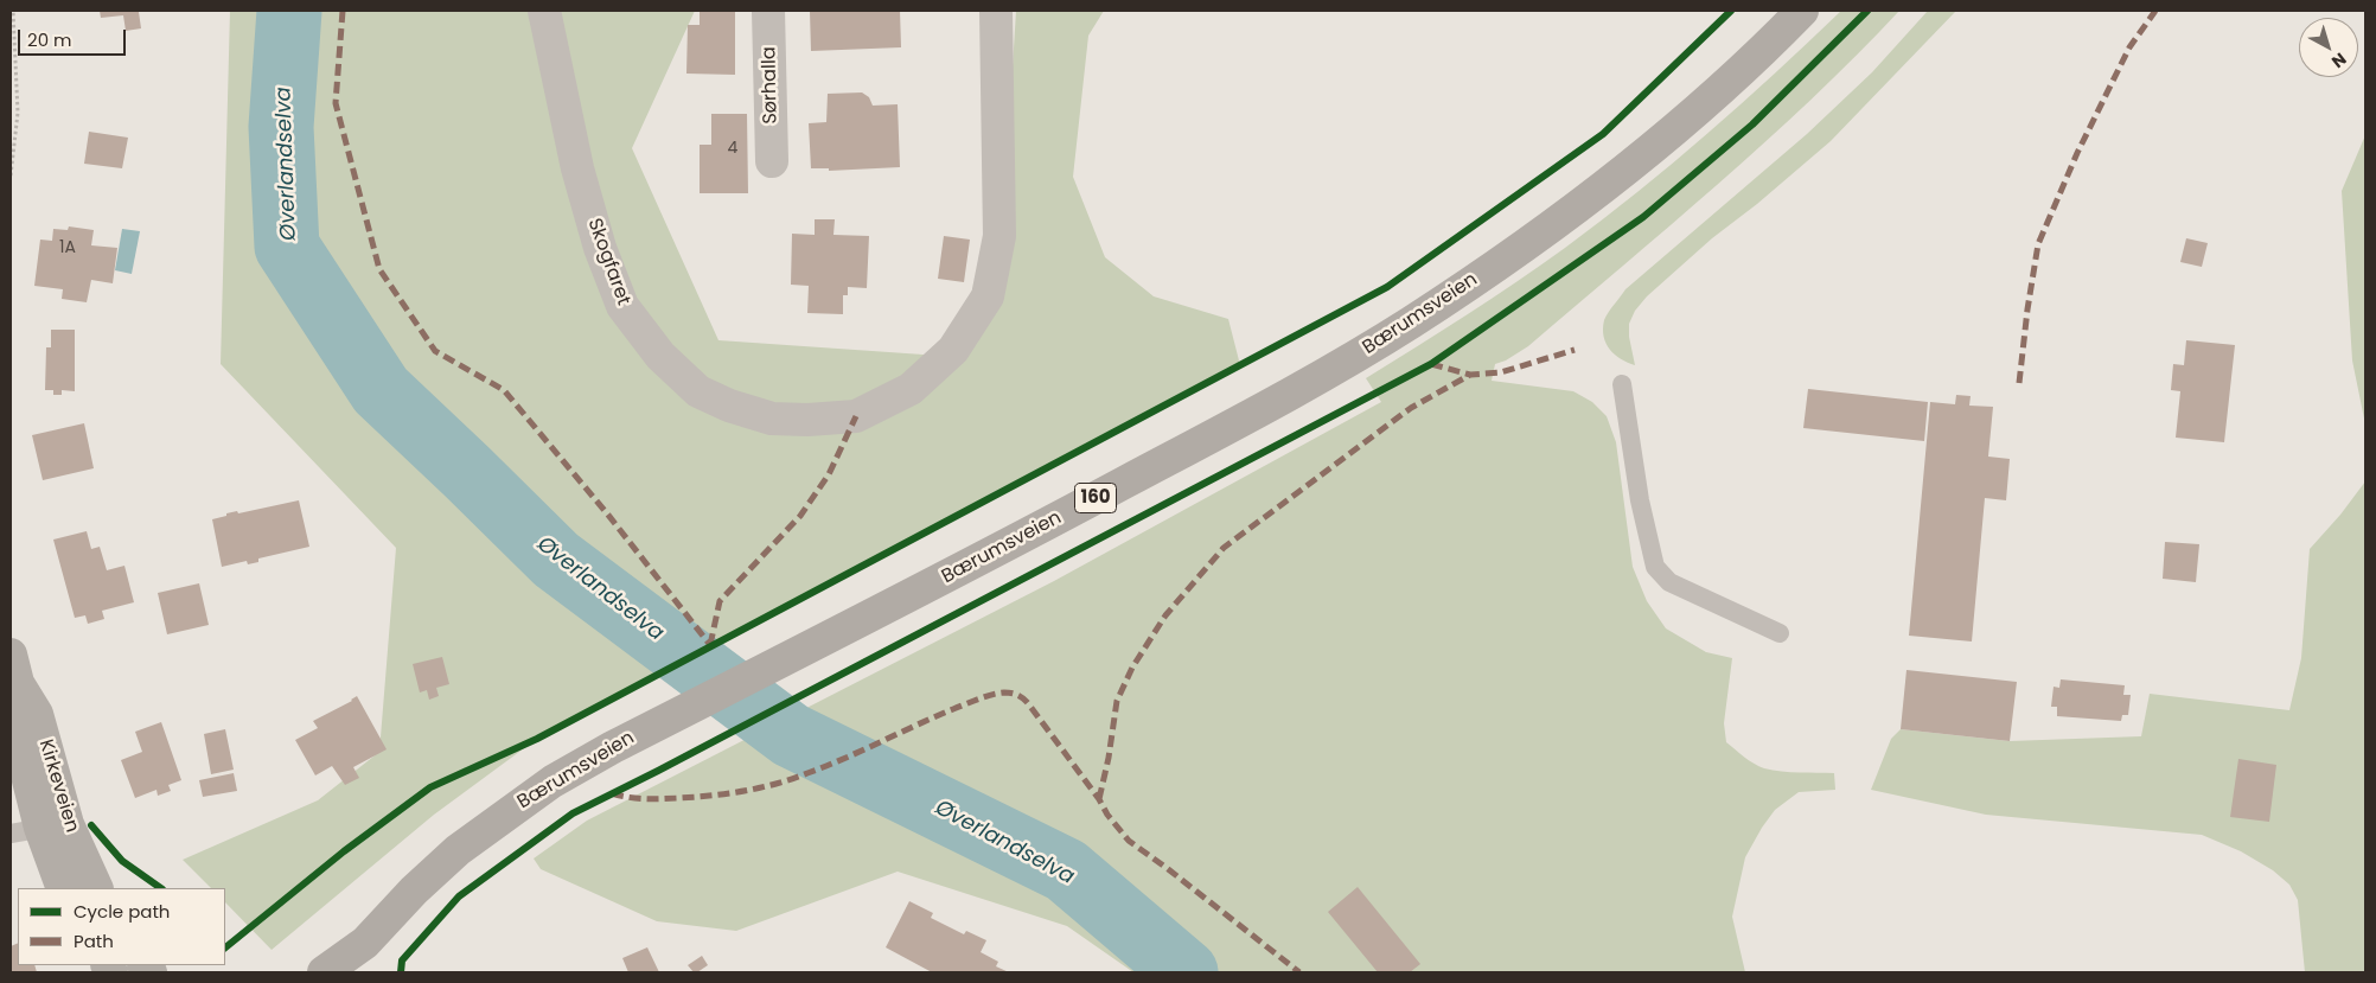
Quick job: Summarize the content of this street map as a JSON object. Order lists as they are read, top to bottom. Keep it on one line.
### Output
{"streets":{"main road":["Bærumsveien","160","Kirkeveien"],"street":["Sørhalla","Skogfaret"]},"water":["Øverlandselva"],"house_numbers":["4","1A"],"legend":["Cycle path","Path"],"scale_bar":"20 m","north":"bottom right"}
